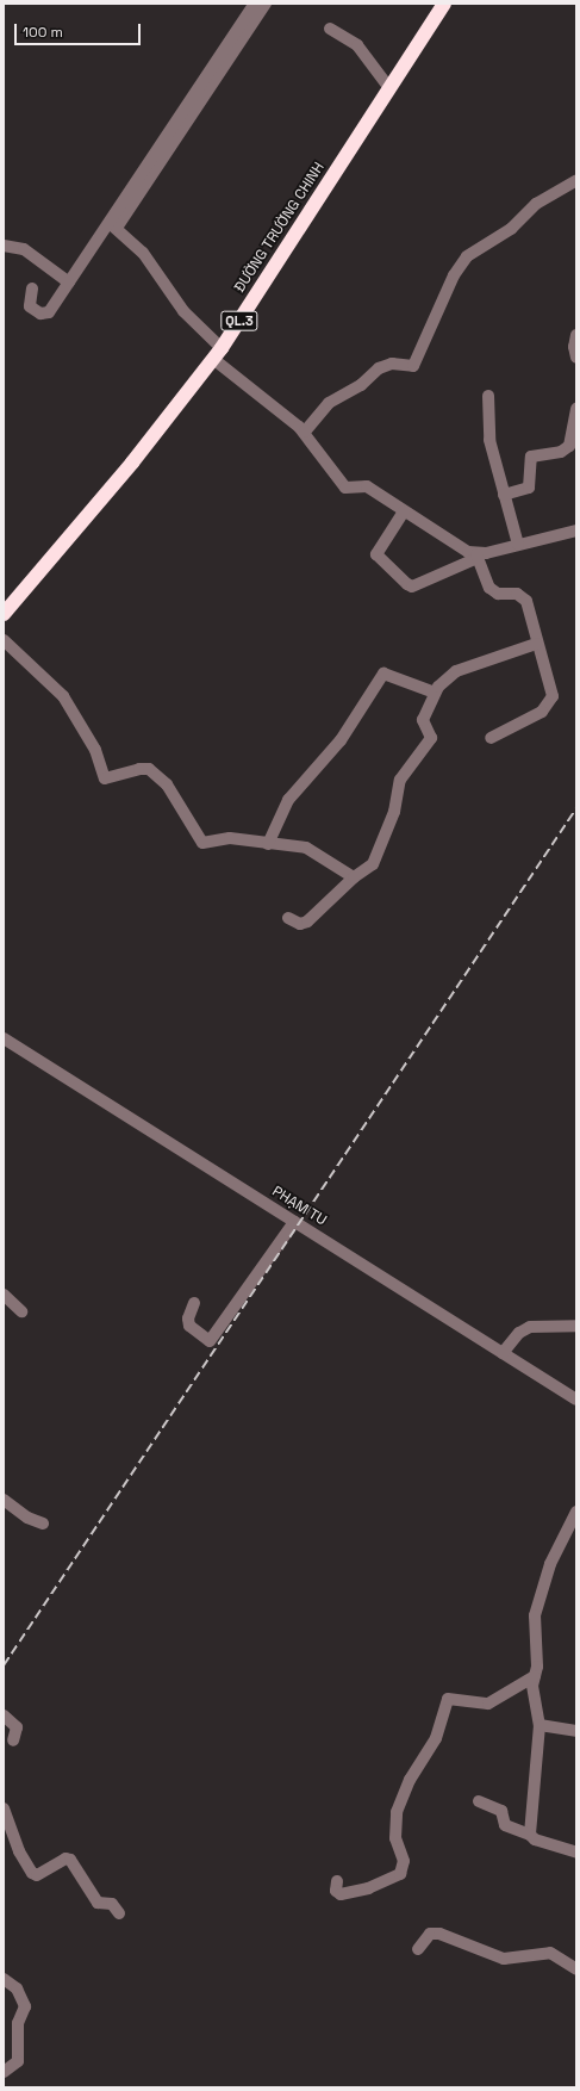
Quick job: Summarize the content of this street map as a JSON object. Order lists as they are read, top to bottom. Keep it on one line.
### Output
{"streets":{"highway":["ĐƯỜNG TRƯỜNG CHINH","QL.3"],"street":["PHẠM TU"]},"scale_bar":"100 m"}
